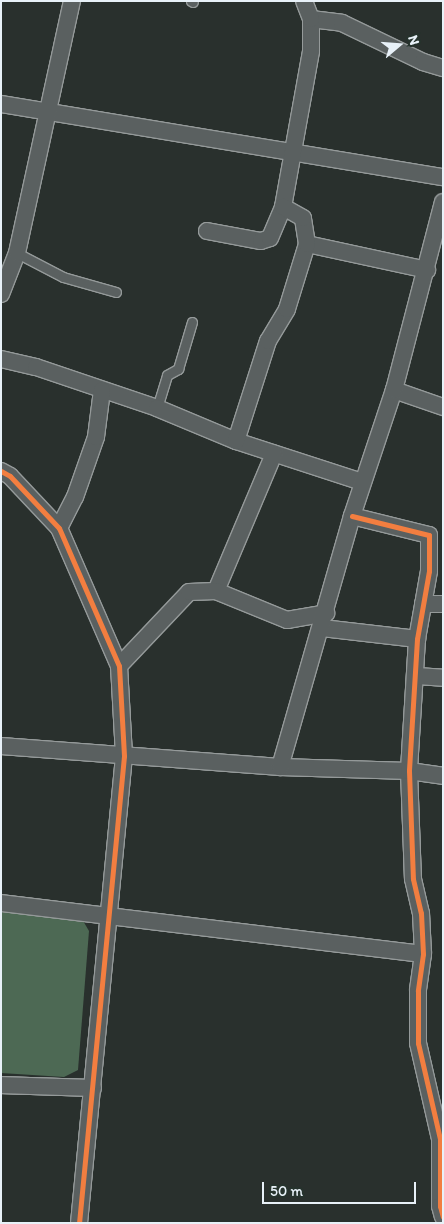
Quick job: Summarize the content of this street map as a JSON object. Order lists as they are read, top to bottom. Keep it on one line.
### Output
{"scale_bar":"50 m","north":"right"}
